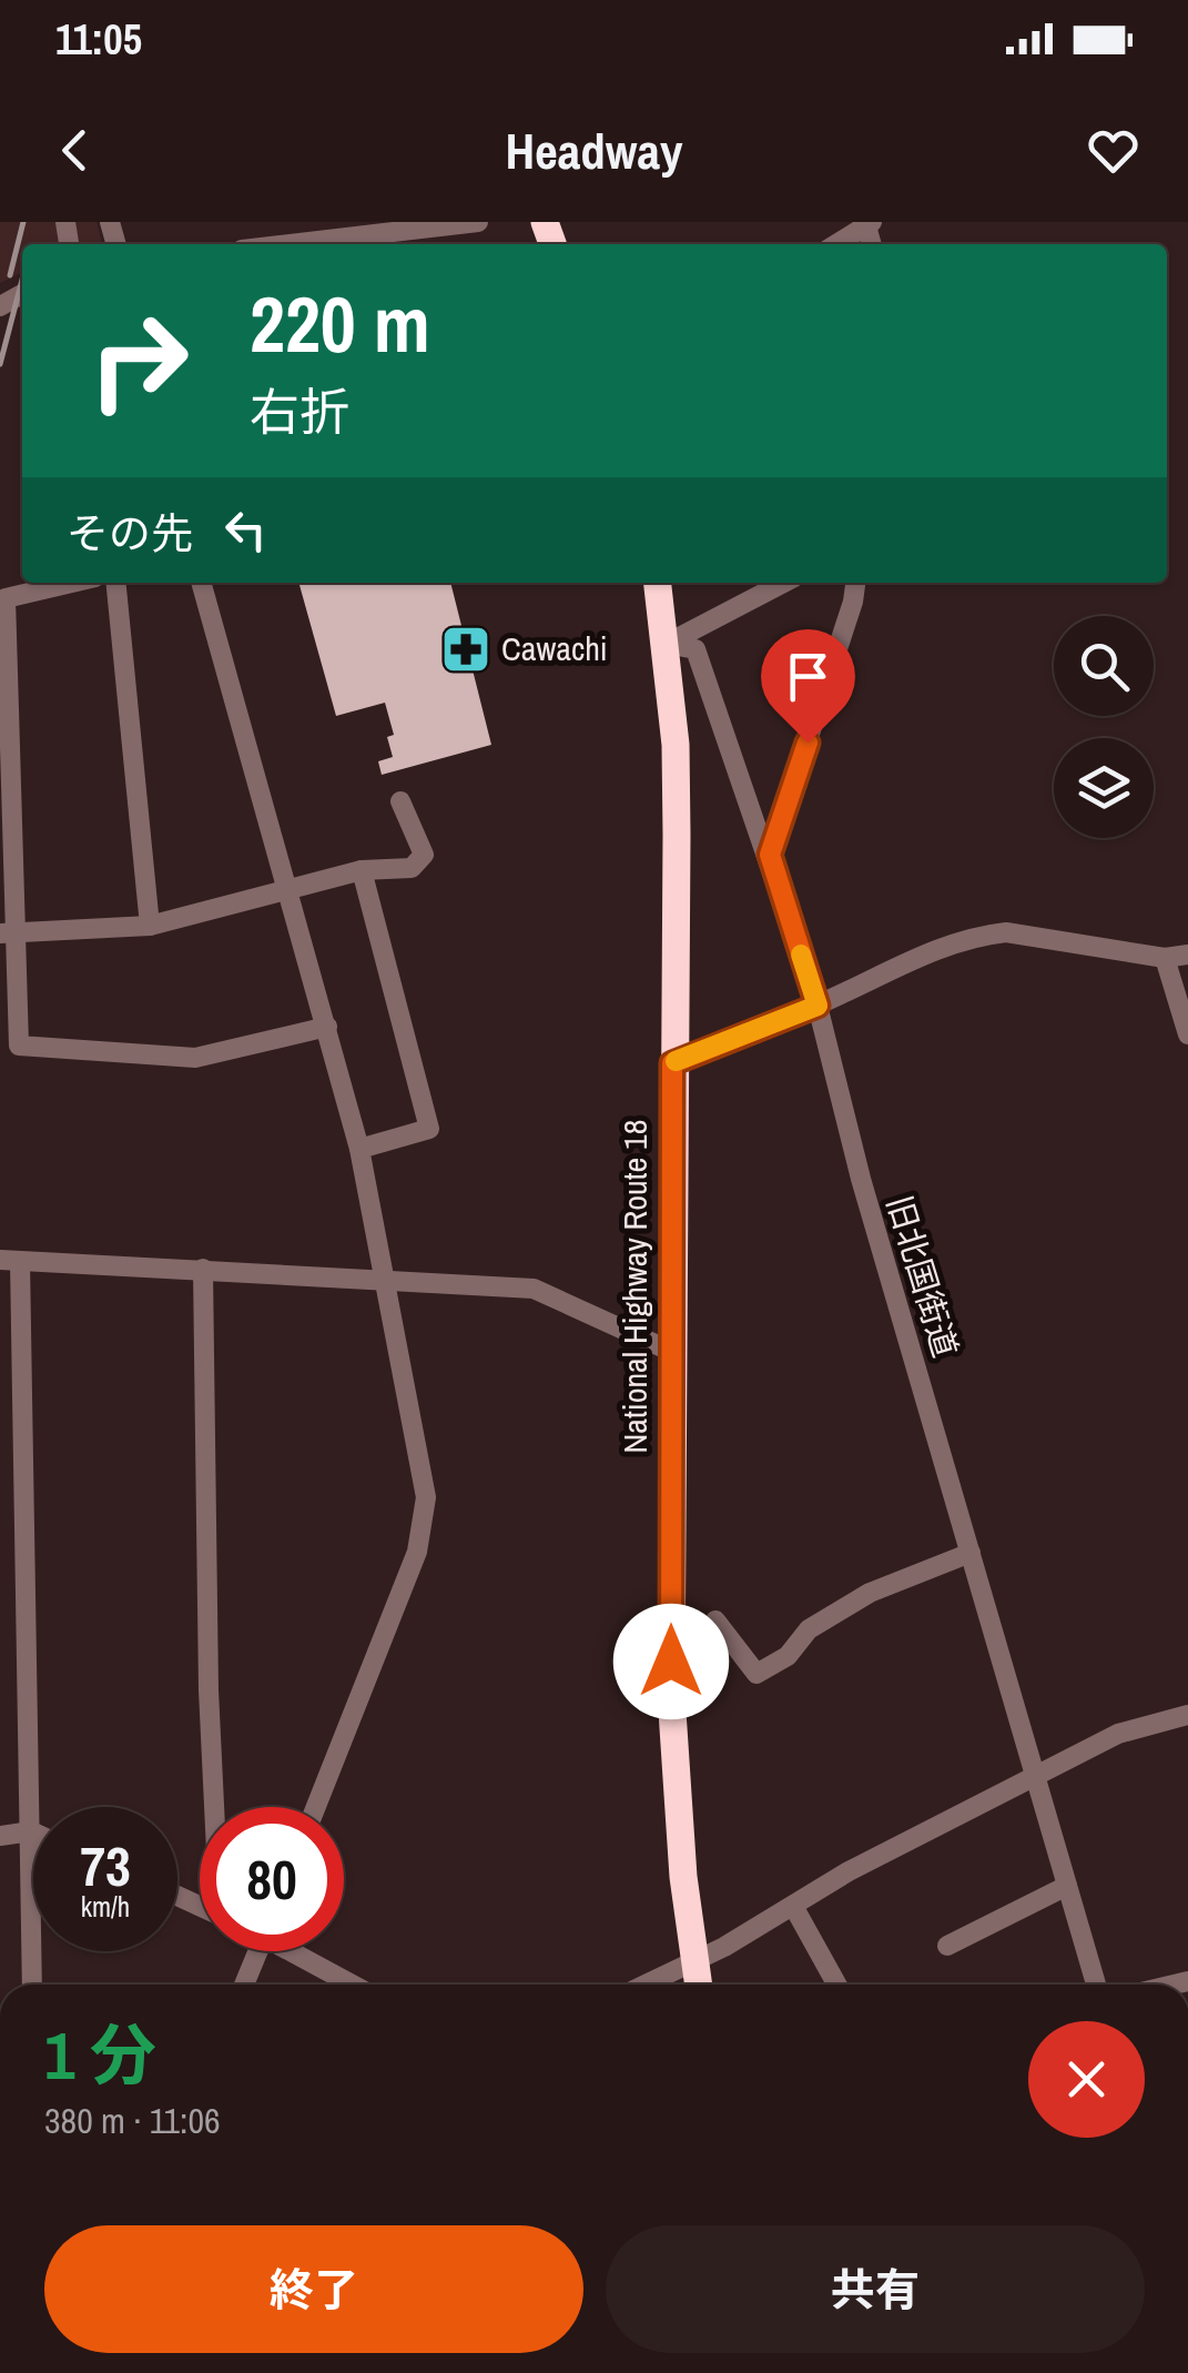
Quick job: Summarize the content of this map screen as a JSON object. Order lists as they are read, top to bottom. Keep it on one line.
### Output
{"streets":{"highway":["National Highway Route 18"],"street":["旧北国街道"]},"crossings":[["旧北国街道","National Highway Route 18"]],"places":{"pharmacy":["Cawachi"]},"page":{"status":"11:05","header":"Headway","turn":["220 m","右折"],"then":"その先","speed":"73 km/h","limit":"80","heading":["1 分","380 m · 11:06"],"buttons":["終了","共有"]}}
